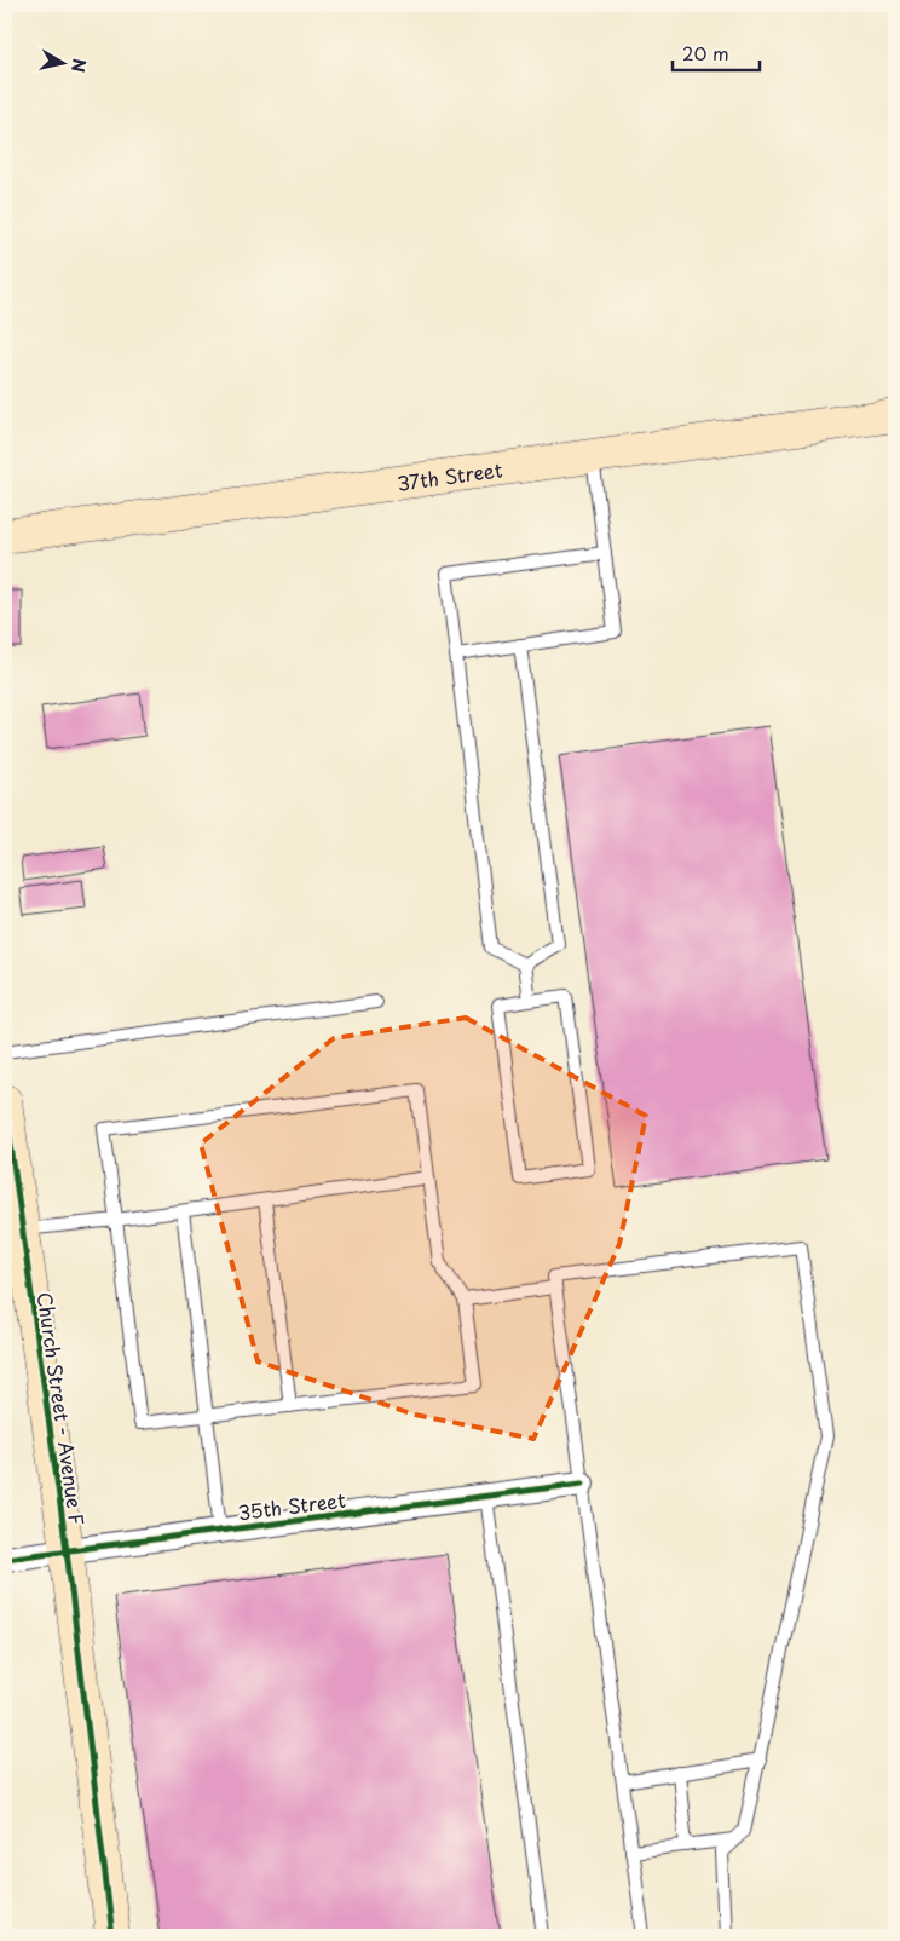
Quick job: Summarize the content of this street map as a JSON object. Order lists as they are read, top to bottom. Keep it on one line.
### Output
{"streets":{"main road":["37th Street","Church Street - Avenue F"],"street":["35th Street"]},"crossings":[["Church Street - Avenue F","35th Street"]],"scale_bar":"20 m","north":"right"}
